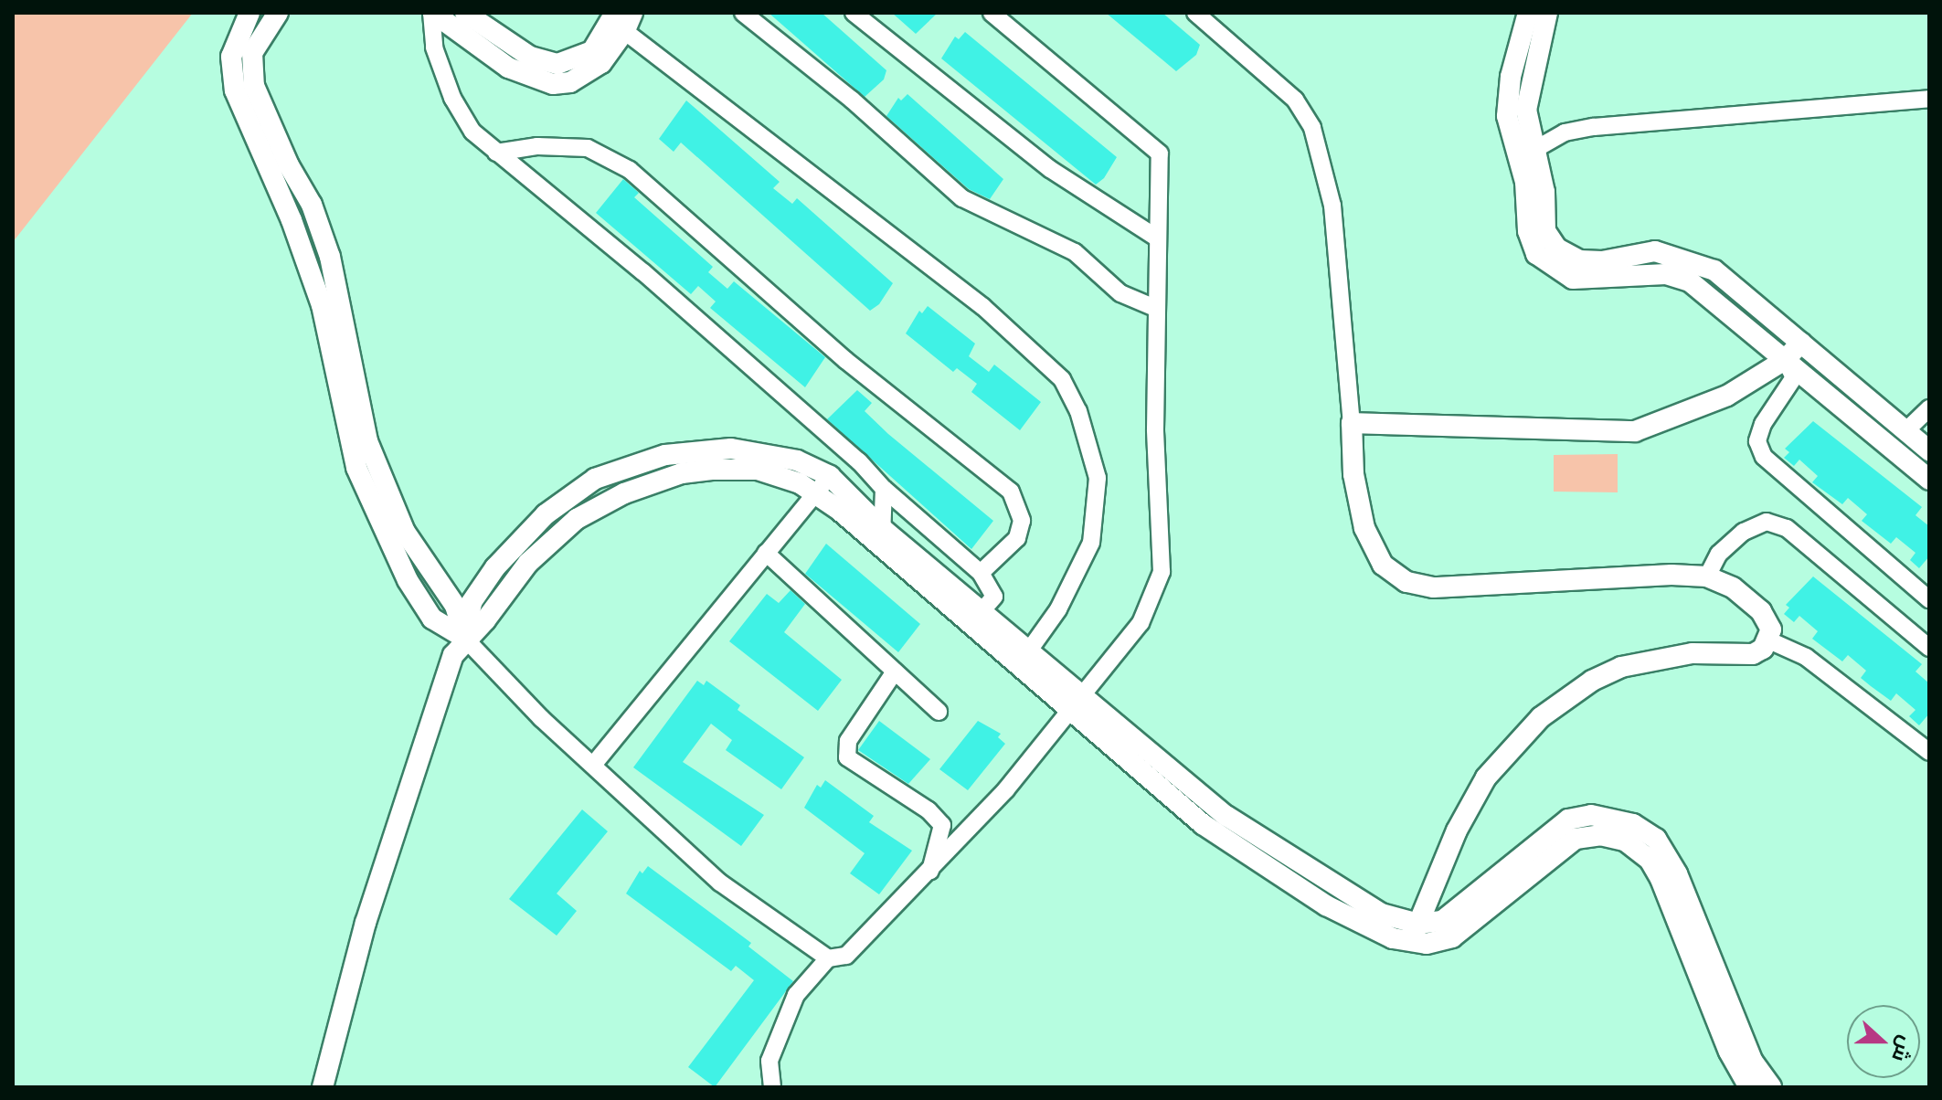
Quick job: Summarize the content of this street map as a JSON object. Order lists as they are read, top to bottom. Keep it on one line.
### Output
{"north":"right"}
